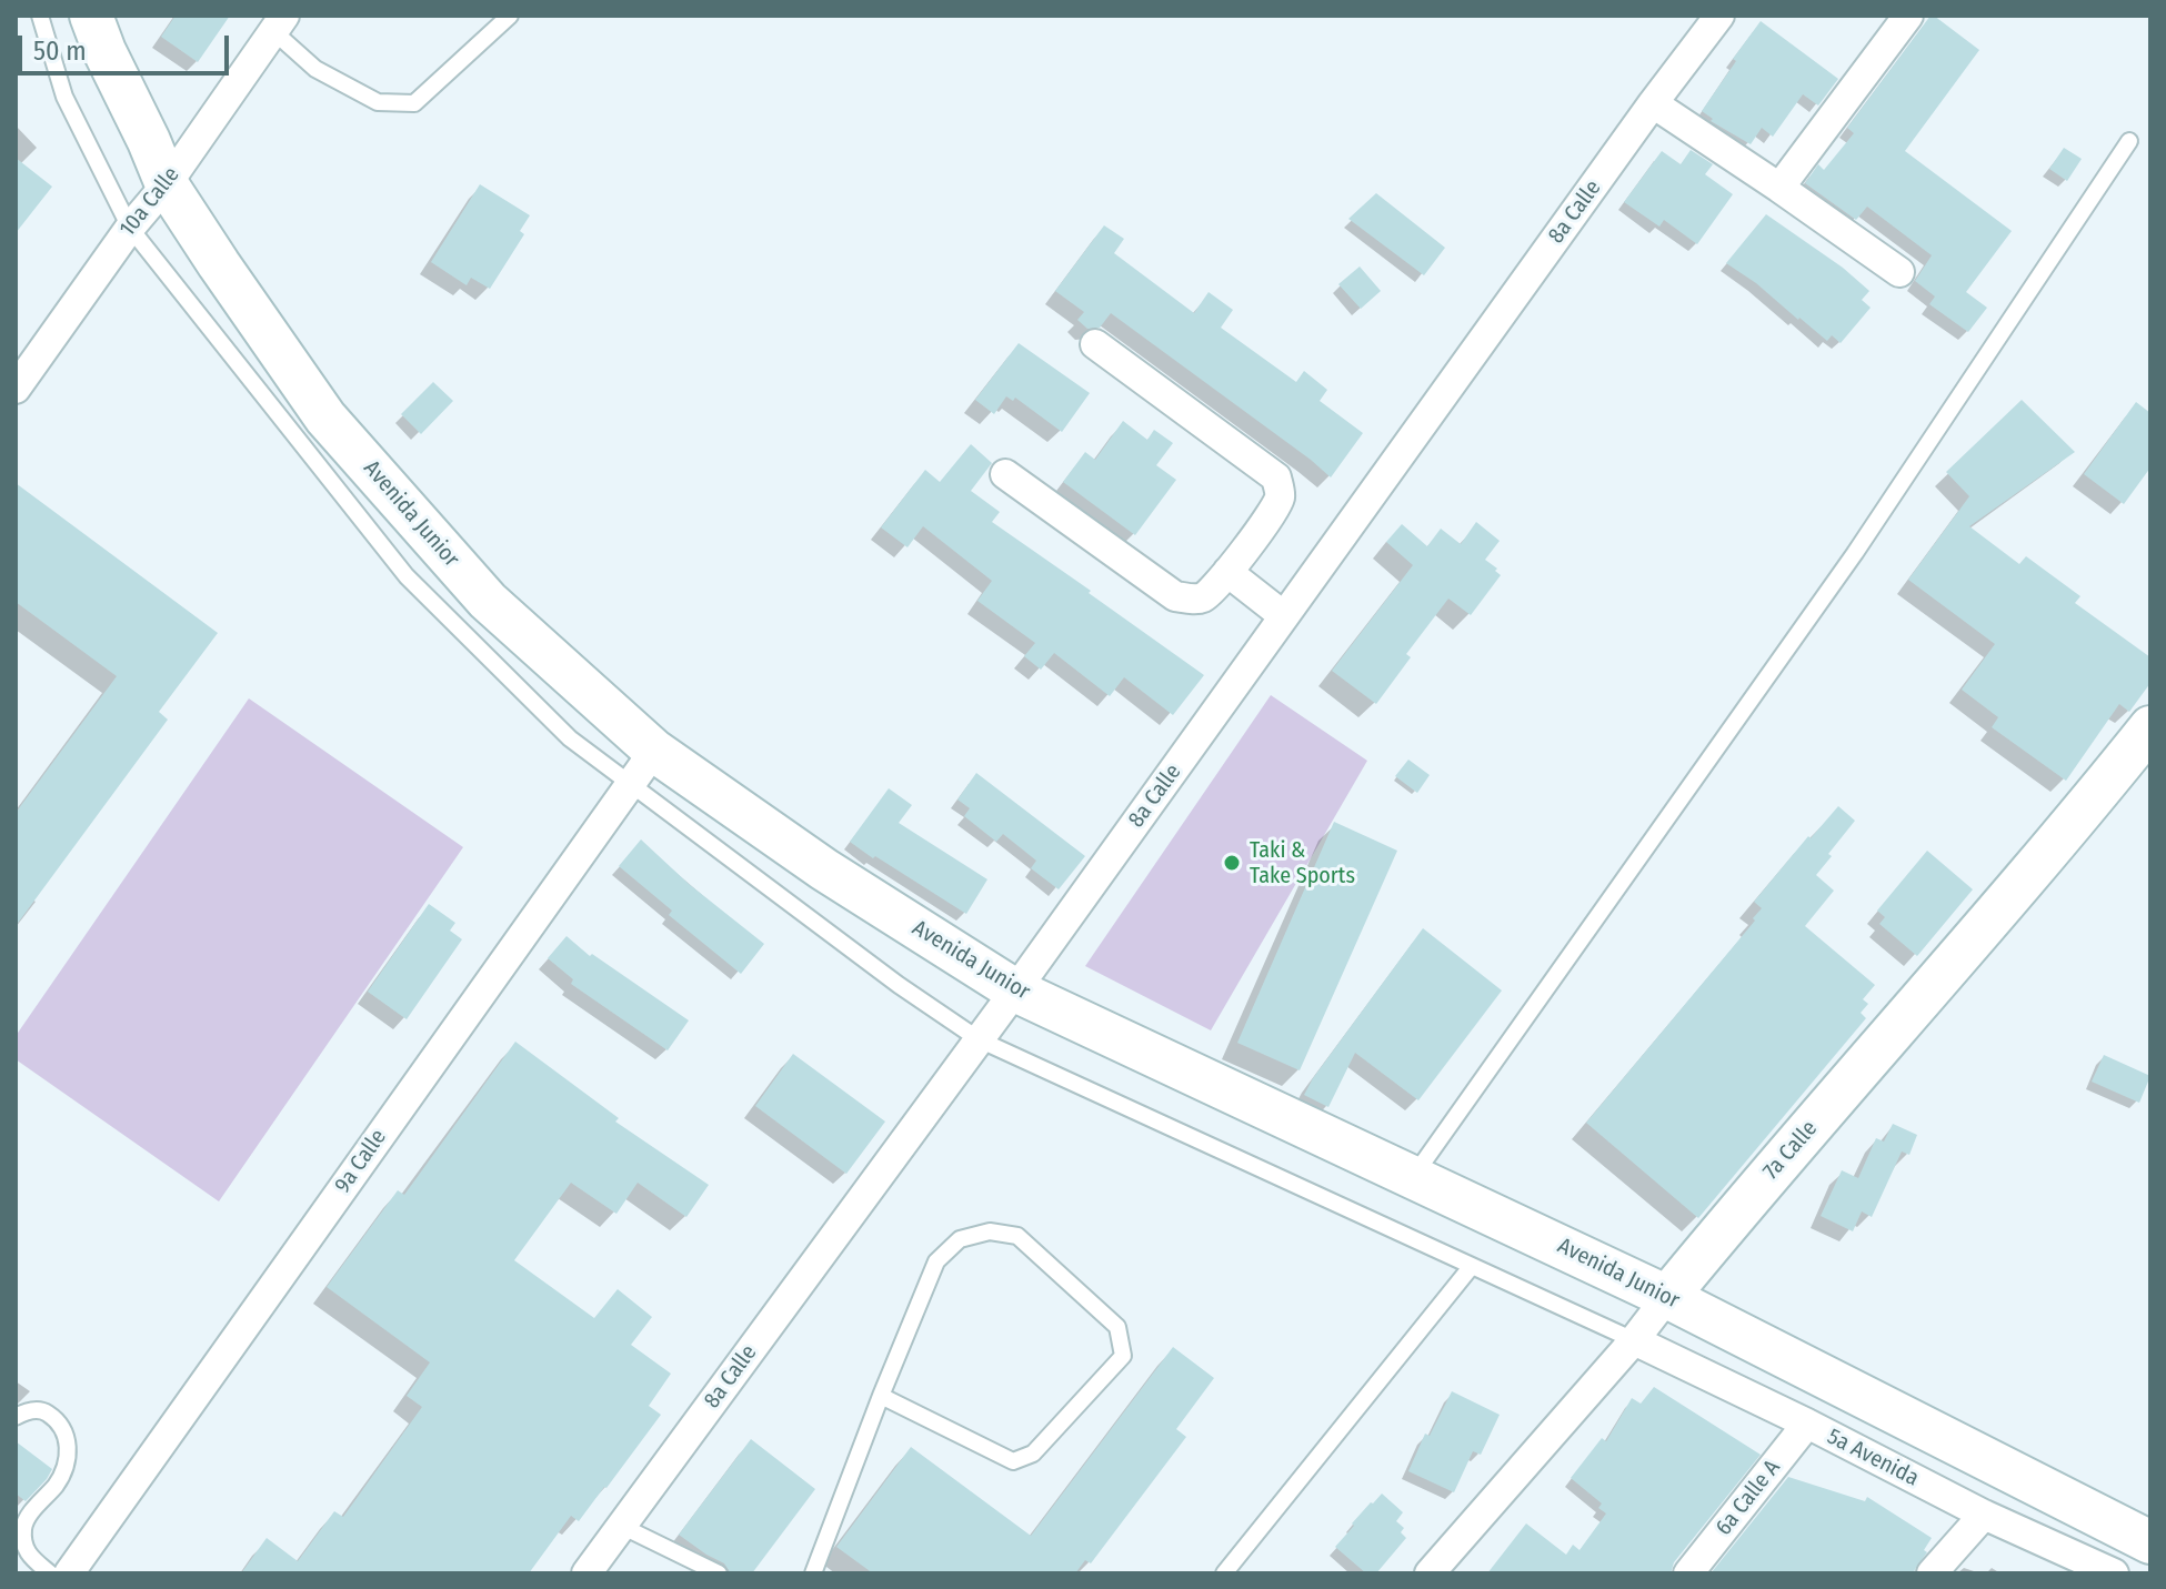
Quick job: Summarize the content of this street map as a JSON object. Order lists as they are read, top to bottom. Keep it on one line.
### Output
{"streets":{"main road":["Avenida Junior","7a Calle"],"street":["10a Calle","8a Calle","9a Calle","5a Avenida","6a Calle A"]},"crossings":[["10a Calle","Avenida Junior"],["8a Calle","Avenida Junior"],["Avenida Junior","7a Calle"],["Avenida Junior","9a Calle"],["7a Calle","5a Avenida"],["5a Avenida","6a Calle A"]],"places":["Taki & Take Sports"],"scale_bar":"50 m"}
